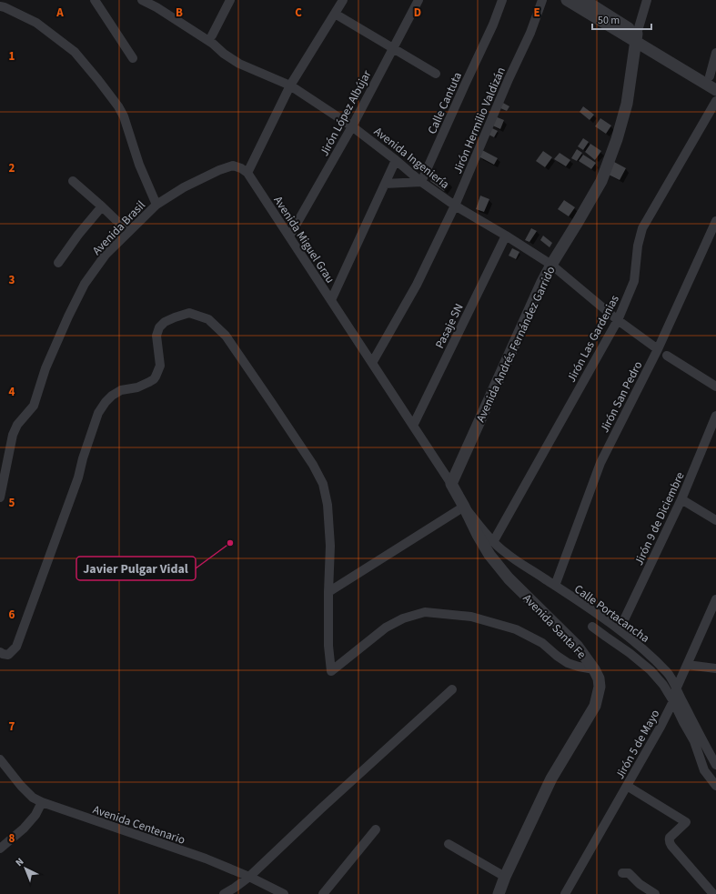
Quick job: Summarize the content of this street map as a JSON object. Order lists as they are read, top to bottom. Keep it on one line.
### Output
{"streets":{"street":["Calle Cantuta","Jirón López Albújar","Jirón Hermilio Valdizán","Avenida Ingeniería","Avenida Brasil","Avenida Miguel Grau","Pasaje SN","Jirón Las Gardenias","Avenida Andrés Fernández Garrido","Jirón San Pedro","Jirón 9 de Diciembre","Calle Portacancha","Avenida Santa Fe","Jirón 5 de Mayo","Avenida Centenario"]},"crossings":[["Calle Cantuta","Avenida Ingeniería"],["Jirón López Albújar","Avenida Ingeniería"],["Jirón López Albújar","Avenida Miguel Grau"],["Jirón Hermilio Valdizán","Avenida Ingeniería"],["Jirón Hermilio Valdizán","Avenida Miguel Grau"],["Avenida Ingeniería","Pasaje SN"],["Avenida Ingeniería","Jirón Las Gardenias"],["Avenida Ingeniería","Avenida Andrés Fernández Garrido"],["Avenida Ingeniería","Jirón San Pedro"],["Avenida Brasil","Avenida Miguel Grau"],["Avenida Miguel Grau","Pasaje SN"],["Avenida Miguel Grau","Avenida Andrés Fernández Garrido"],["Avenida Miguel Grau","Avenida Santa Fe"],["Jirón Las Gardenias","Calle Portacancha"],["Avenida Andrés Fernández Garrido","Avenida Santa Fe"],["Jirón San Pedro","Calle Portacancha"],["Jirón 9 de Diciembre","Calle Portacancha"],["Calle Portacancha","Avenida Santa Fe"],["Calle Portacancha","Jirón 5 de Mayo"]],"places":["Javier Pulgar Vidal"],"scale_bar":"50 m","north":"top left","grid":{"columns":["A","B","C","D","E"],"rows":["1","2","3","4","5","6","7","8"]}}
